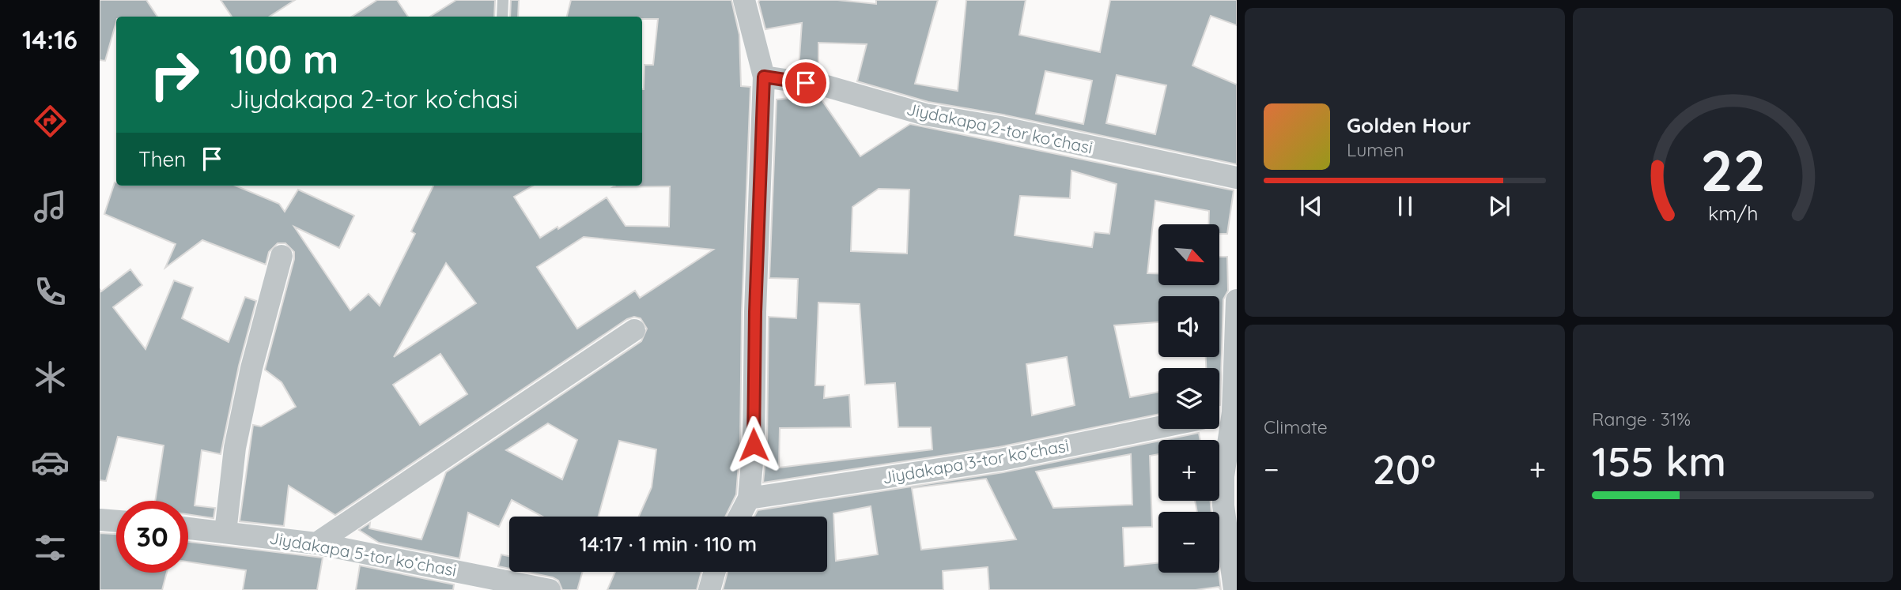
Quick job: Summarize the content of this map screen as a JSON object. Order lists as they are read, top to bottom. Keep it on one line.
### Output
{"streets":{"street":["Jiydakapa 2-tor koʻchasi","Jiydakapa 3-tor koʻchasi","Jiydakapa 5-tor koʻchasi"]},"north":"bottom right","page":{"tabs":"14:16","turn":["100 m","Jiydakapa 2-tor koʻchasi"],"song":["Golden Hour","Lumen"],"then":"Then","map_buttons":["+","−"],"tile":["Climate",["Range · 31%","155 km"]],"heat":["−","20°","+"],"limit":"30","trip":"14:17 · 1 min · 110 m","gauge":["22","km/h"]}}
